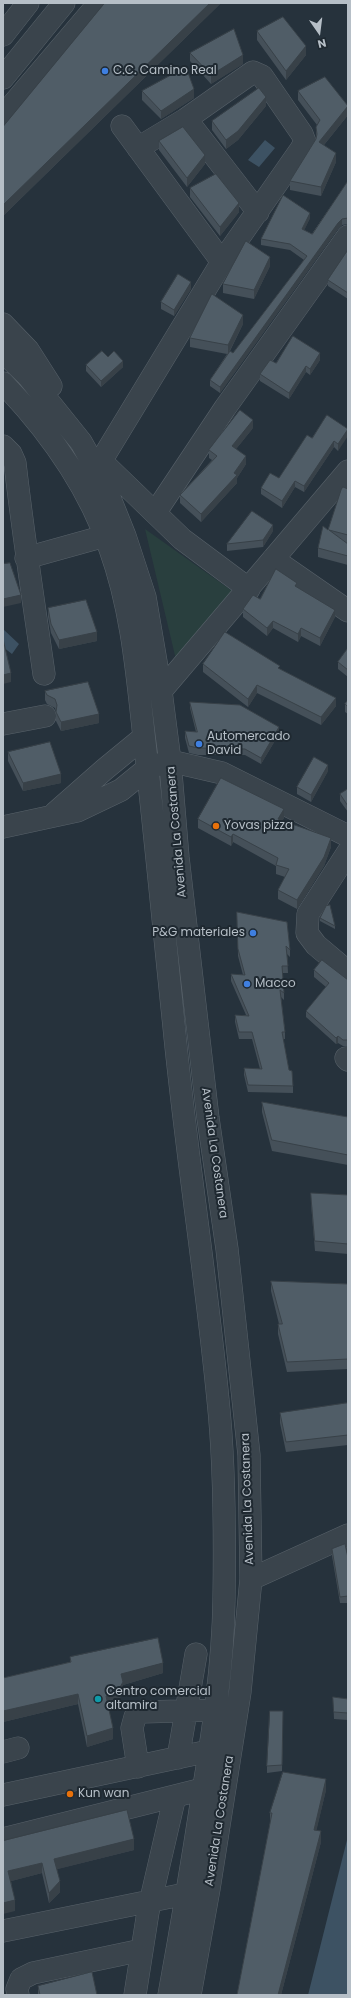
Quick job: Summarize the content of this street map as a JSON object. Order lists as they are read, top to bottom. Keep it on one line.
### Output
{"streets":{"street":["Avenida La Costanera"]},"places":["C.C. Camino Real","Automercado David","Yovas pizza","P&G materiales","Macco","Centro comercial altamira","Kun wan"],"north":"bottom"}
